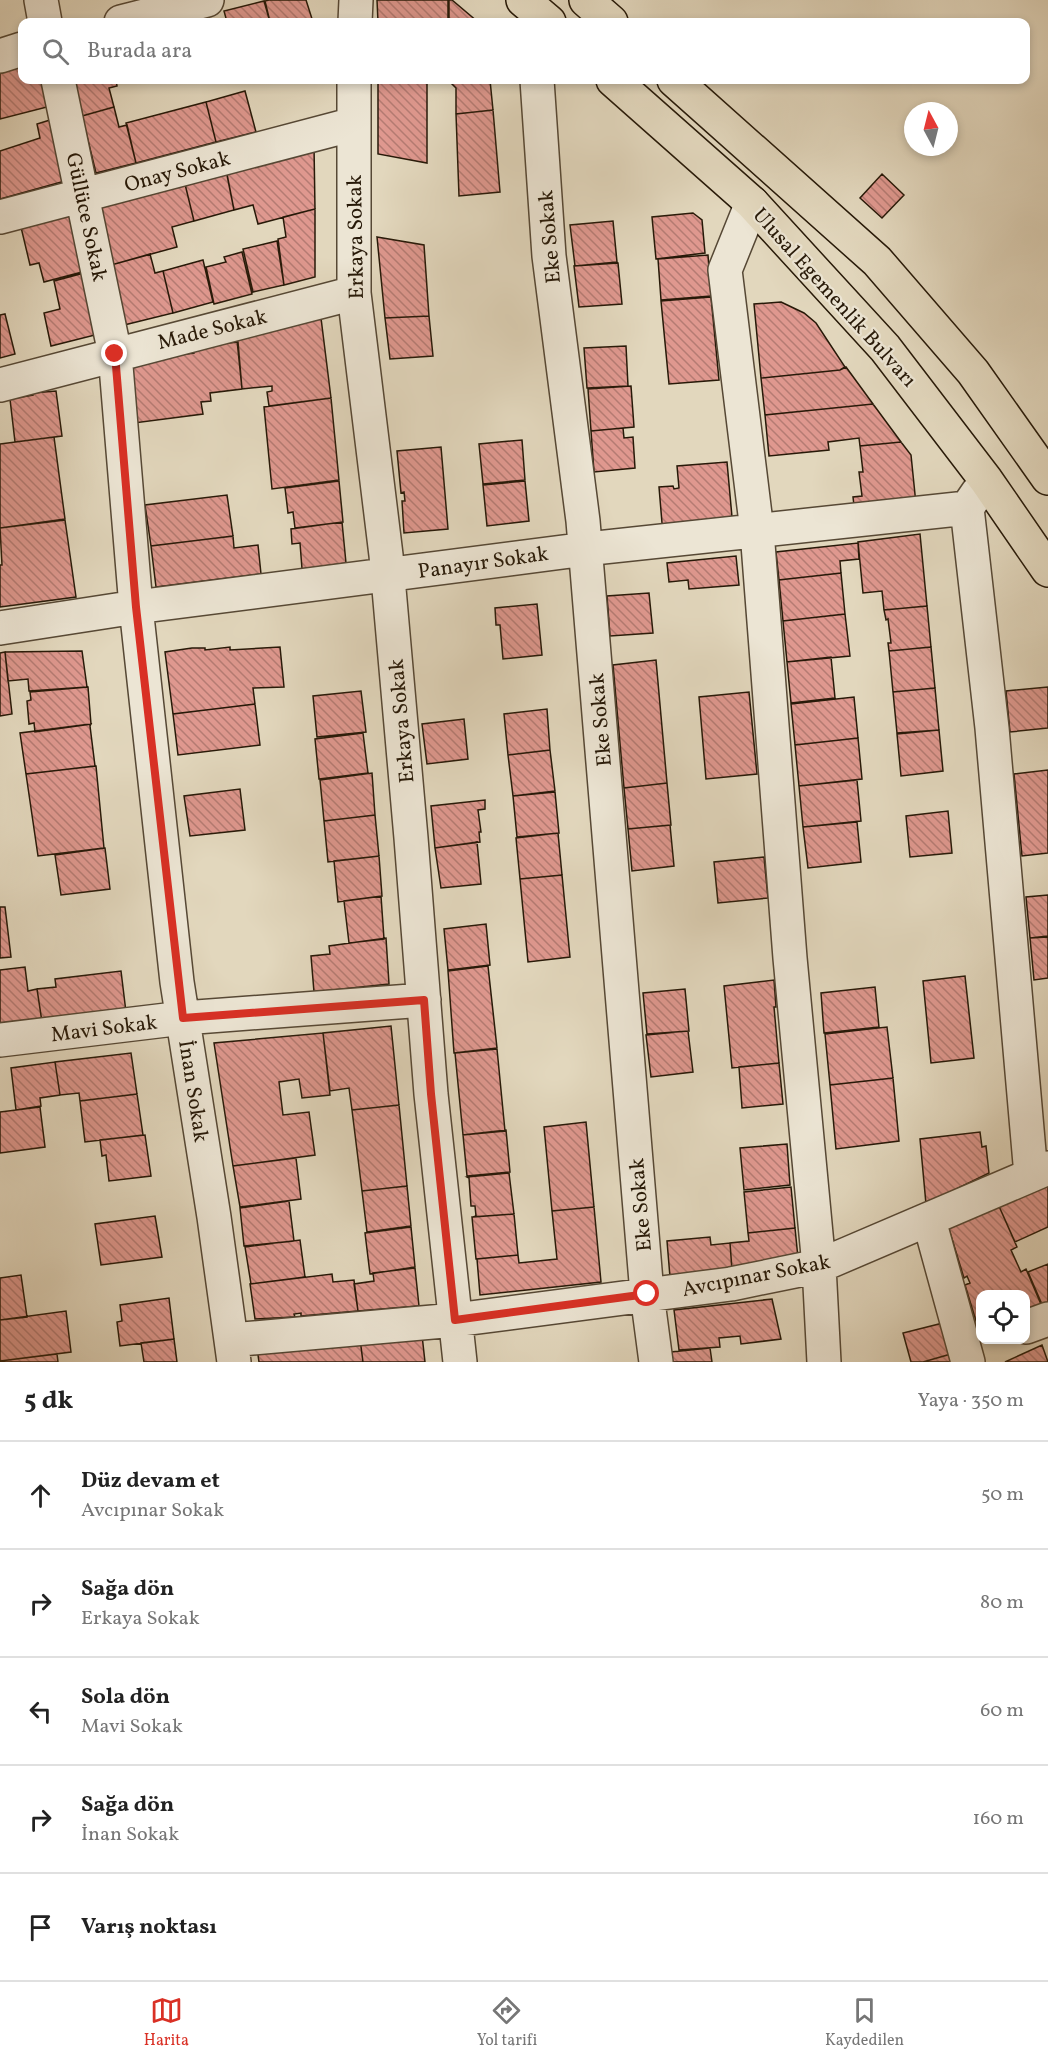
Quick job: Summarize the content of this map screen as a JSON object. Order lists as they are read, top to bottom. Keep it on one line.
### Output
{"streets":{"main road":["Ulusal Egemenlik Bulvarı"],"street":["Onay Sokak","Güllüce Sokak","Erkaya Sokak","Eke Sokak","Made Sokak","Panayır Sokak","Mavi Sokak","İnan Sokak","Avcıpınar Sokak"]},"crossings":[["Onay Sokak","Güllüce Sokak"],["Onay Sokak","Erkaya Sokak"],["Güllüce Sokak","Made Sokak"],["Güllüce Sokak","İnan Sokak"],["Erkaya Sokak","Made Sokak"],["Erkaya Sokak","Panayır Sokak"],["Erkaya Sokak","Mavi Sokak"],["Erkaya Sokak","Avcıpınar Sokak"],["Eke Sokak","Panayır Sokak"],["Eke Sokak","Avcıpınar Sokak"],["Made Sokak","İnan Sokak"],["Panayır Sokak","İnan Sokak"],["Mavi Sokak","İnan Sokak"],["İnan Sokak","Avcıpınar Sokak"]],"north":"top","page":{"search":"Burada ara","heading":["5 dk","Yaya · 350 m"],"list":[["Düz devam et","Avcıpınar Sokak","50 m"],["Sağa dön","Erkaya Sokak","80 m"],["Sola dön","Mavi Sokak","60 m"],["Sağa dön","İnan Sokak","160 m"],"Varış noktası"],"nav":["Harita","Yol tarifi","Kaydedilen"]}}
